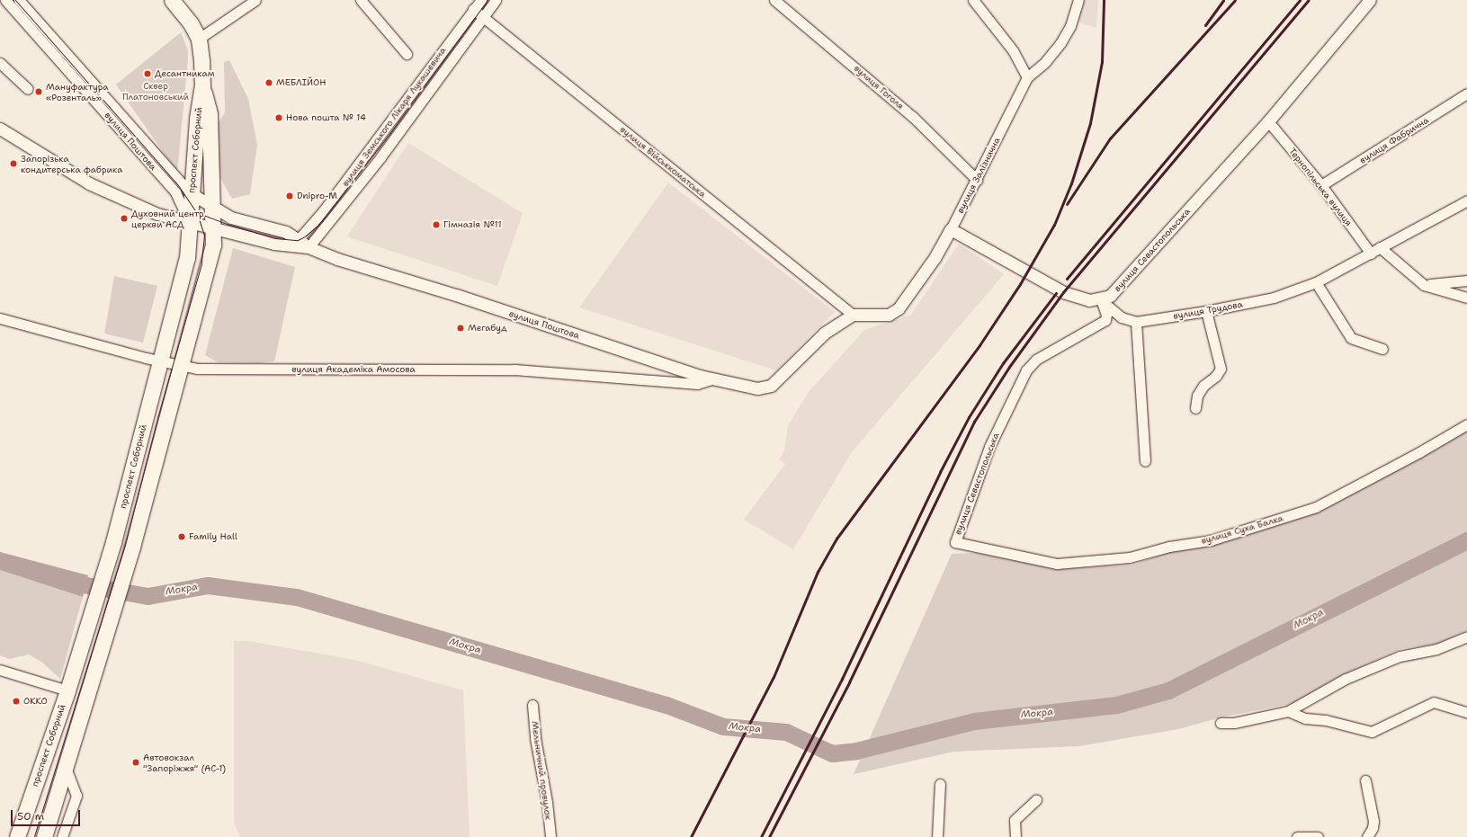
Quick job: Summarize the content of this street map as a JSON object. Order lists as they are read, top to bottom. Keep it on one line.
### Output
{"streets":{"main road":["проспект Соборний"],"street":["вулиця Гоголя","вулиця Земського Лікаря Лукашевича","вулиця Фабрична","вулиця Поштова","вулиця Військкоматська","вулиця Залізнична","Тернопільська вулиця","вулиця Севастопольська","вулиця Трудова","вулиця Академіка Амосова","вулиця Суха Балка","Мельничний провулок"]},"crossings":[["вулиця Гоголя","вулиця Залізнична"],["вулиця Земського Лікаря Лукашевича","вулиця Поштова"],["вулиця Земського Лікаря Лукашевича","вулиця Військкоматська"],["вулиця Фабрична","Тернопільська вулиця"],["вулиця Поштова","проспект Соборний"],["вулиця Поштова","вулиця Військкоматська"],["вулиця Поштова","вулиця Залізнична"],["вулиця Поштова","вулиця Академіка Амосова"],["проспект Соборний","вулиця Академіка Амосова"],["вулиця Військкоматська","вулиця Залізнична"],["Тернопільська вулиця","вулиця Севастопольська"],["Тернопільська вулиця","вулиця Трудова"],["вулиця Севастопольська","вулиця Трудова"],["вулиця Севастопольська","вулиця Суха Балка"]],"water":["Мокра"],"parks":["Сквер Платоновський"],"places":["Десантникам","МЕБЛІЙОН","Мануфактура «Розенталь»","Нова пошта № 14","Запорізька кондитерська фабрика","Dnipro-M","Духовний центр церкви АСД","Гімназія №11","Мегабуд","Family Hall","ОККО","Автовокзал \"Запоріжжя\" (АС-1)"],"scale_bar":"50 m"}
